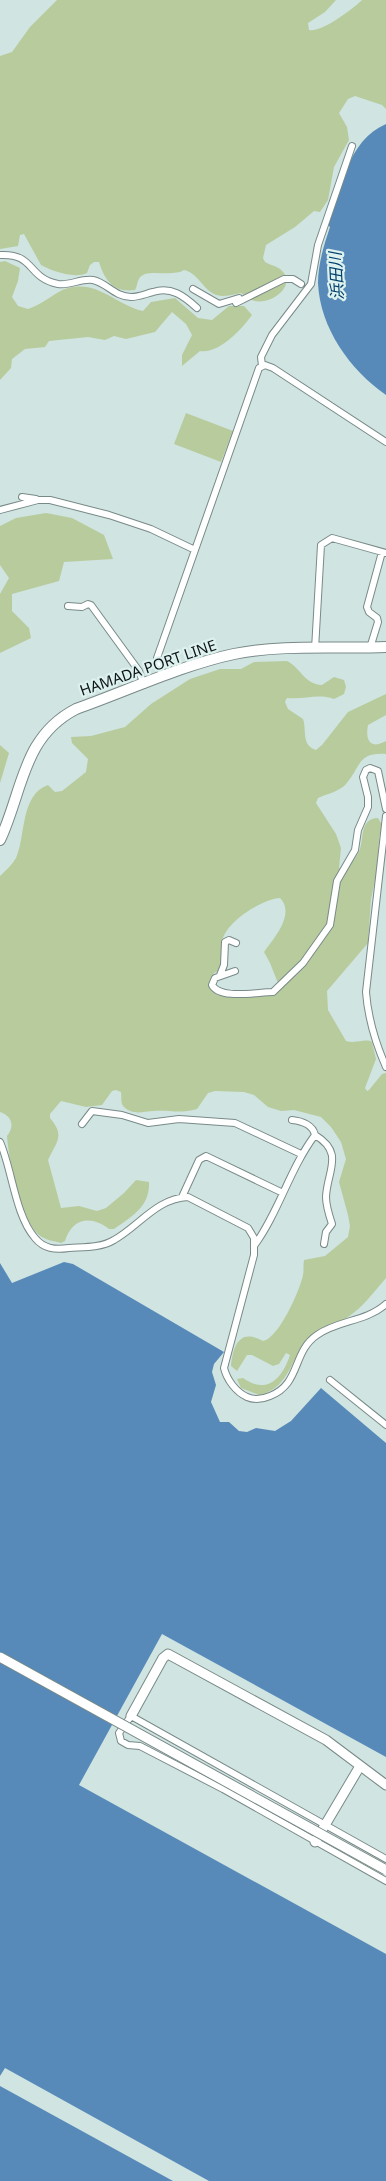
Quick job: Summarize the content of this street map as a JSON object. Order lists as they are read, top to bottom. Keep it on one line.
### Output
{"streets":{"main road":["HAMADA PORT LINE"]},"water":["浜田川"]}
